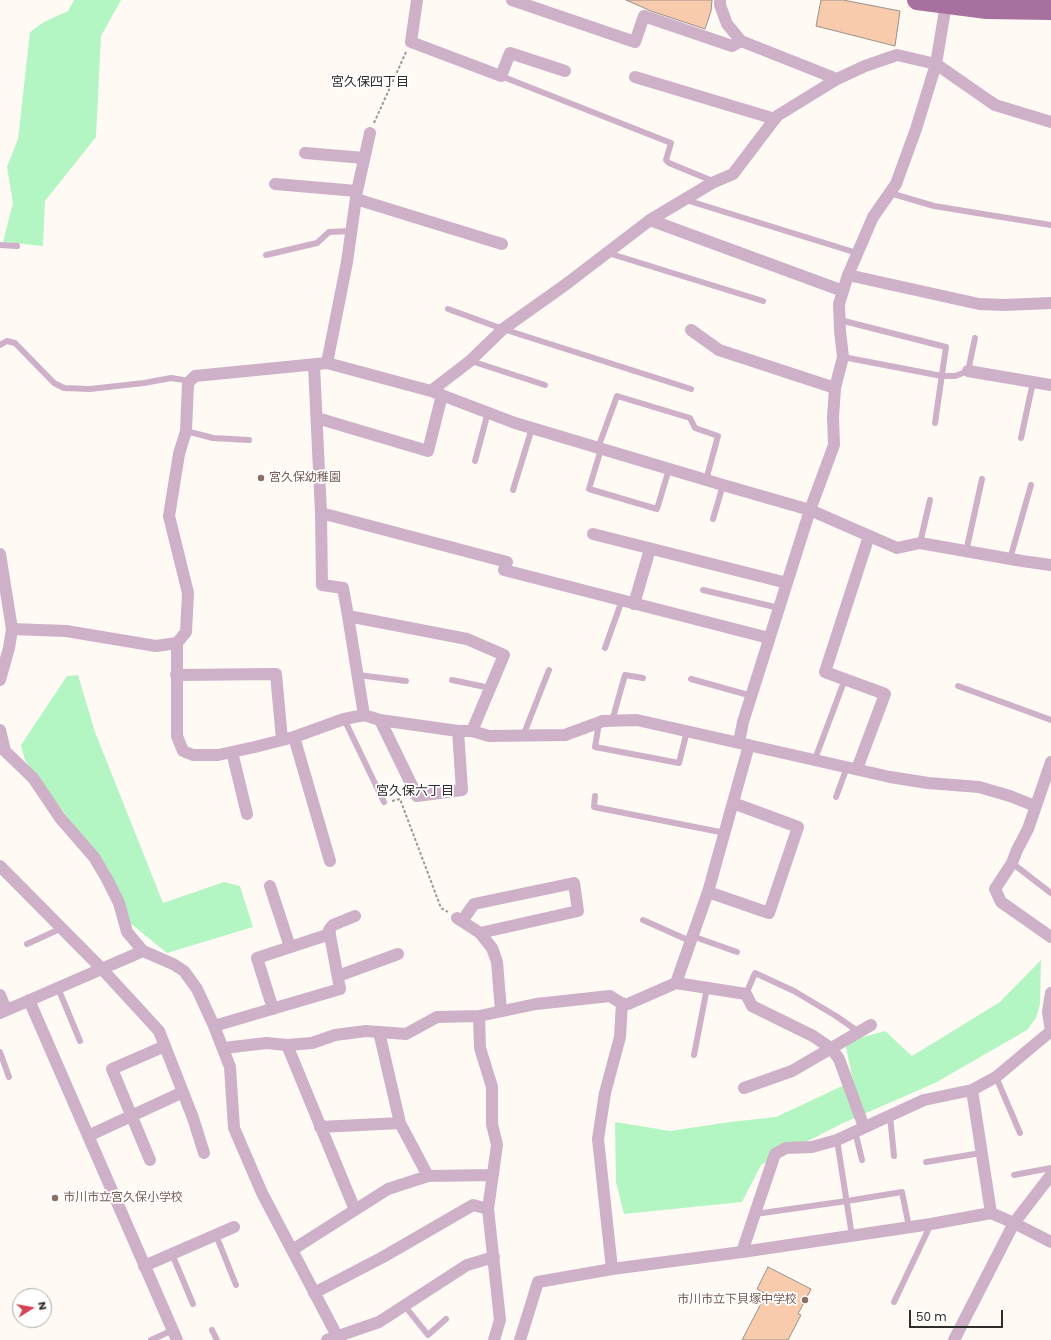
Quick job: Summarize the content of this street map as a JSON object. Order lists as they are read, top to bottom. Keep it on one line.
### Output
{"districts":["宮久保四丁目","宮久保六丁目"],"places":["宮久保幼稚園","市川市立宮久保小学校","市川市立下貝塚中学校"],"scale_bar":"50 m","north":"right"}
